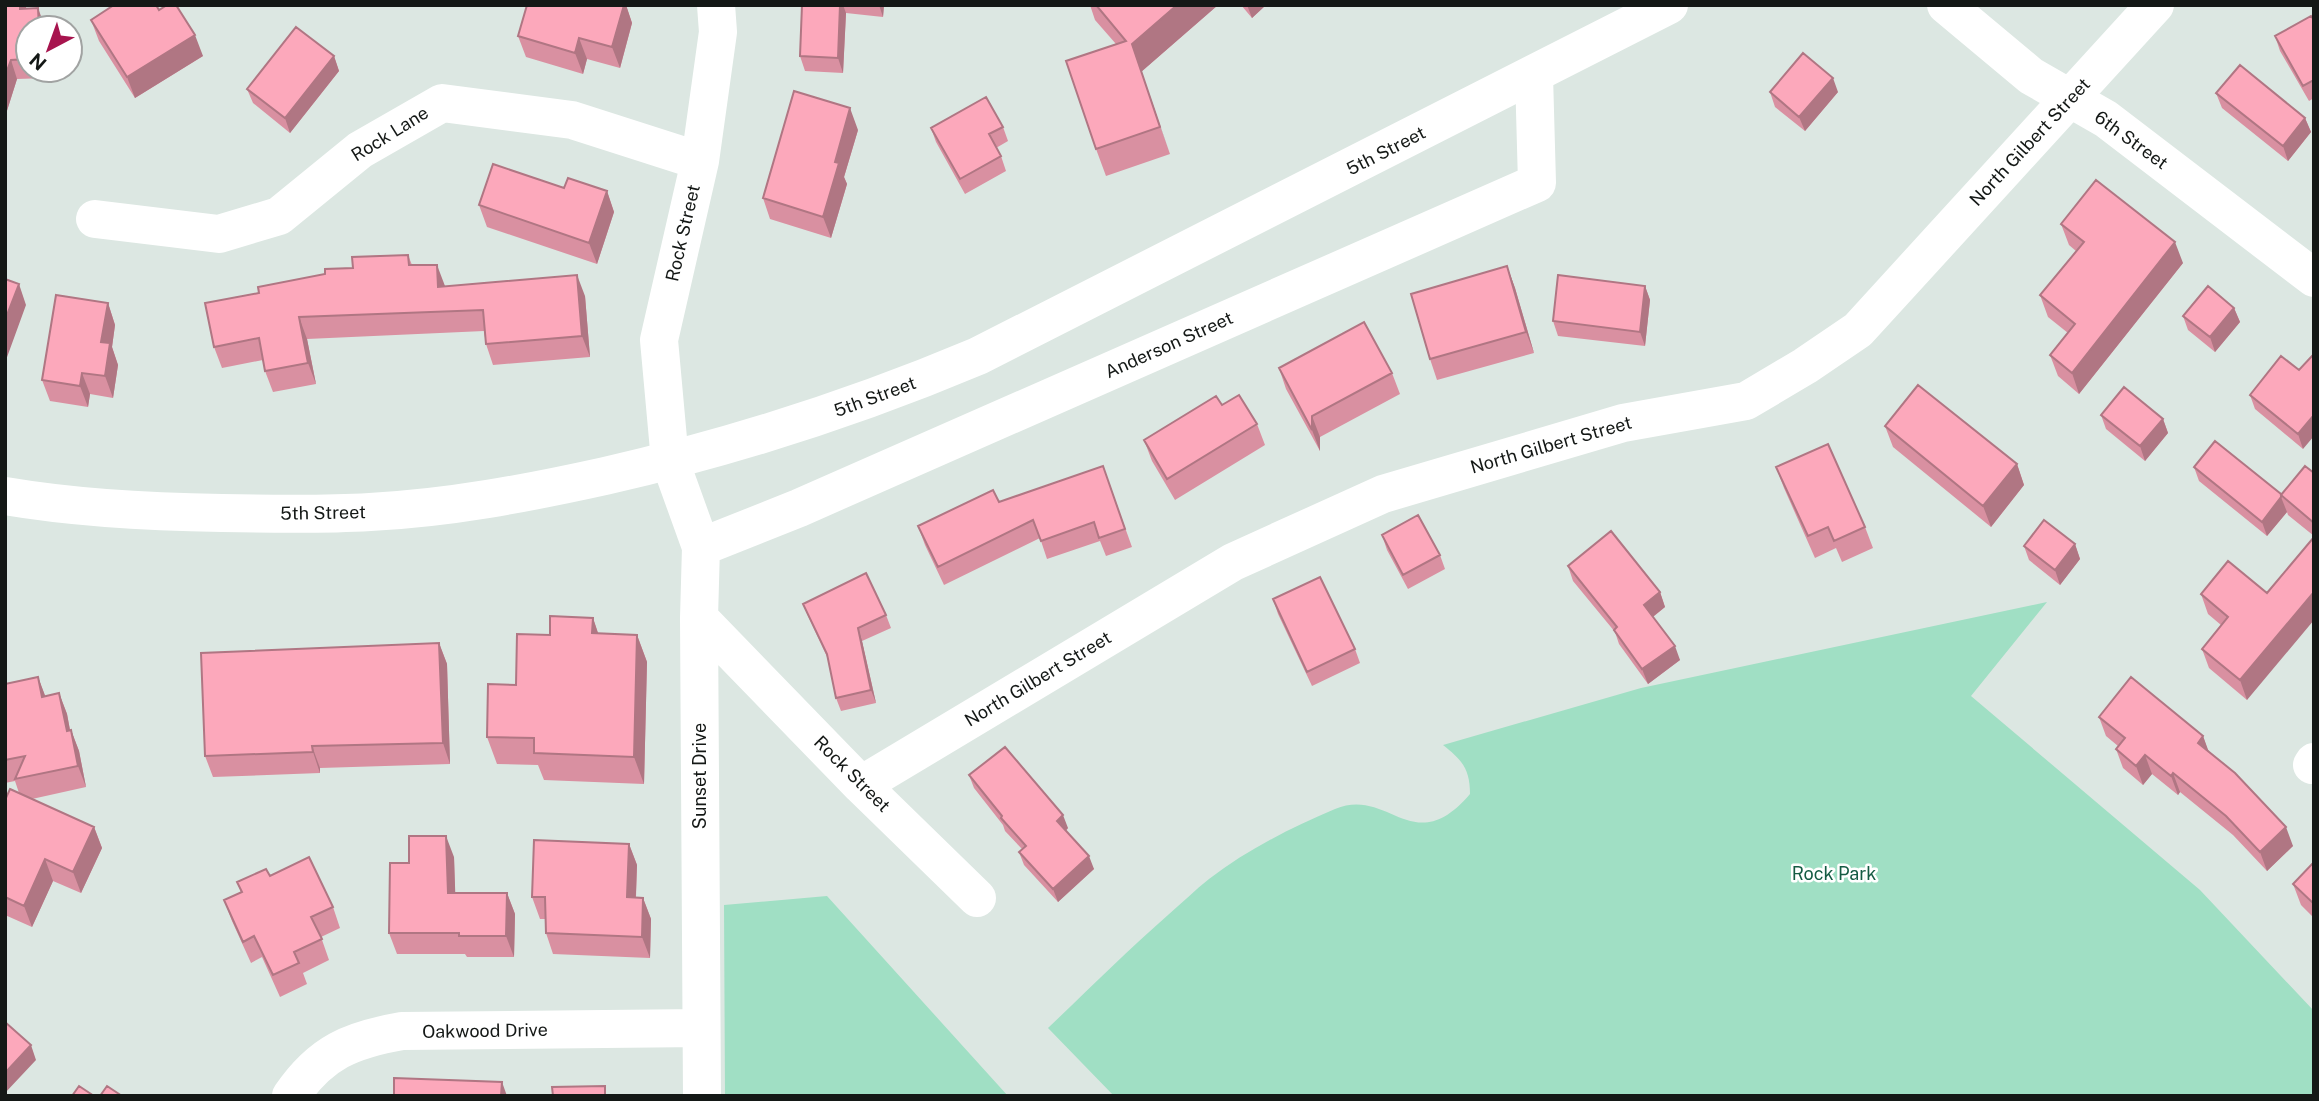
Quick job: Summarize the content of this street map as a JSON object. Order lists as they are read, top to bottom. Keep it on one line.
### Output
{"streets":{"street":["Rock Lane","6th Street","North Gilbert Street","5th Street","Rock Street","Anderson Street","Sunset Drive","Oakwood Drive"]},"crossings":[["Rock Lane","Rock Street"],["6th Street","North Gilbert Street"],["North Gilbert Street","Rock Street"],["5th Street","Rock Street"],["5th Street","Anderson Street"],["5th Street","Sunset Drive"],["Rock Street","Sunset Drive"],["Anderson Street","Sunset Drive"],["Sunset Drive","Oakwood Drive"]],"parks":["Rock Park"],"north":"bottom left"}
